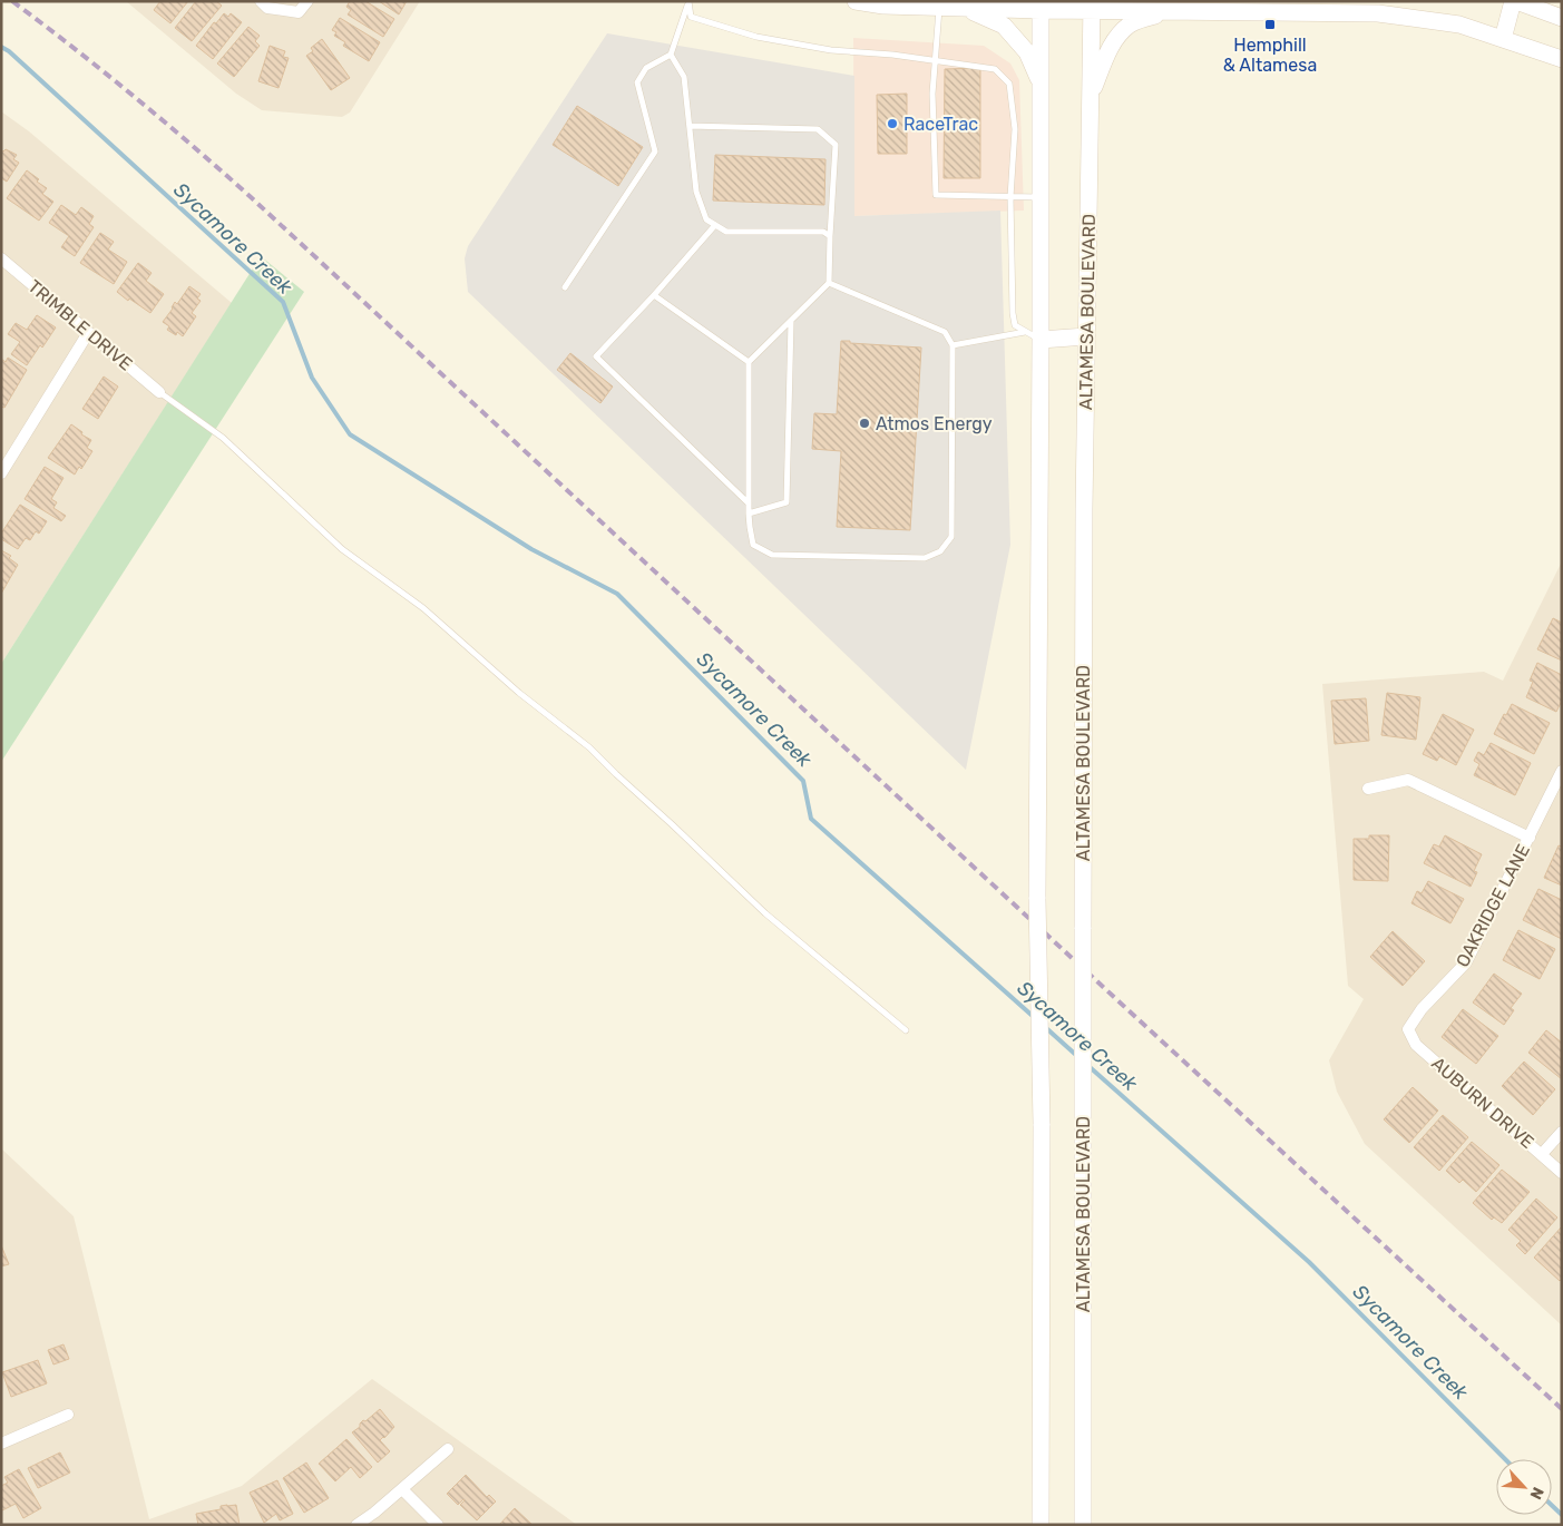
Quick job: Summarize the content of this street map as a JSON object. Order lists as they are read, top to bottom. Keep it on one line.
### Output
{"streets":{"main road":["ALTAMESA BOULEVARD"],"street":["TRIMBLE DRIVE","OAKRIDGE LANE","AUBURN DRIVE"]},"crossings":[["OAKRIDGE LANE","AUBURN DRIVE"]],"water":["Sycamore Creek"],"places":{"transit":["Hemphill & Altamesa"],"other":["RaceTrac","Atmos Energy"]},"north":"bottom right"}
